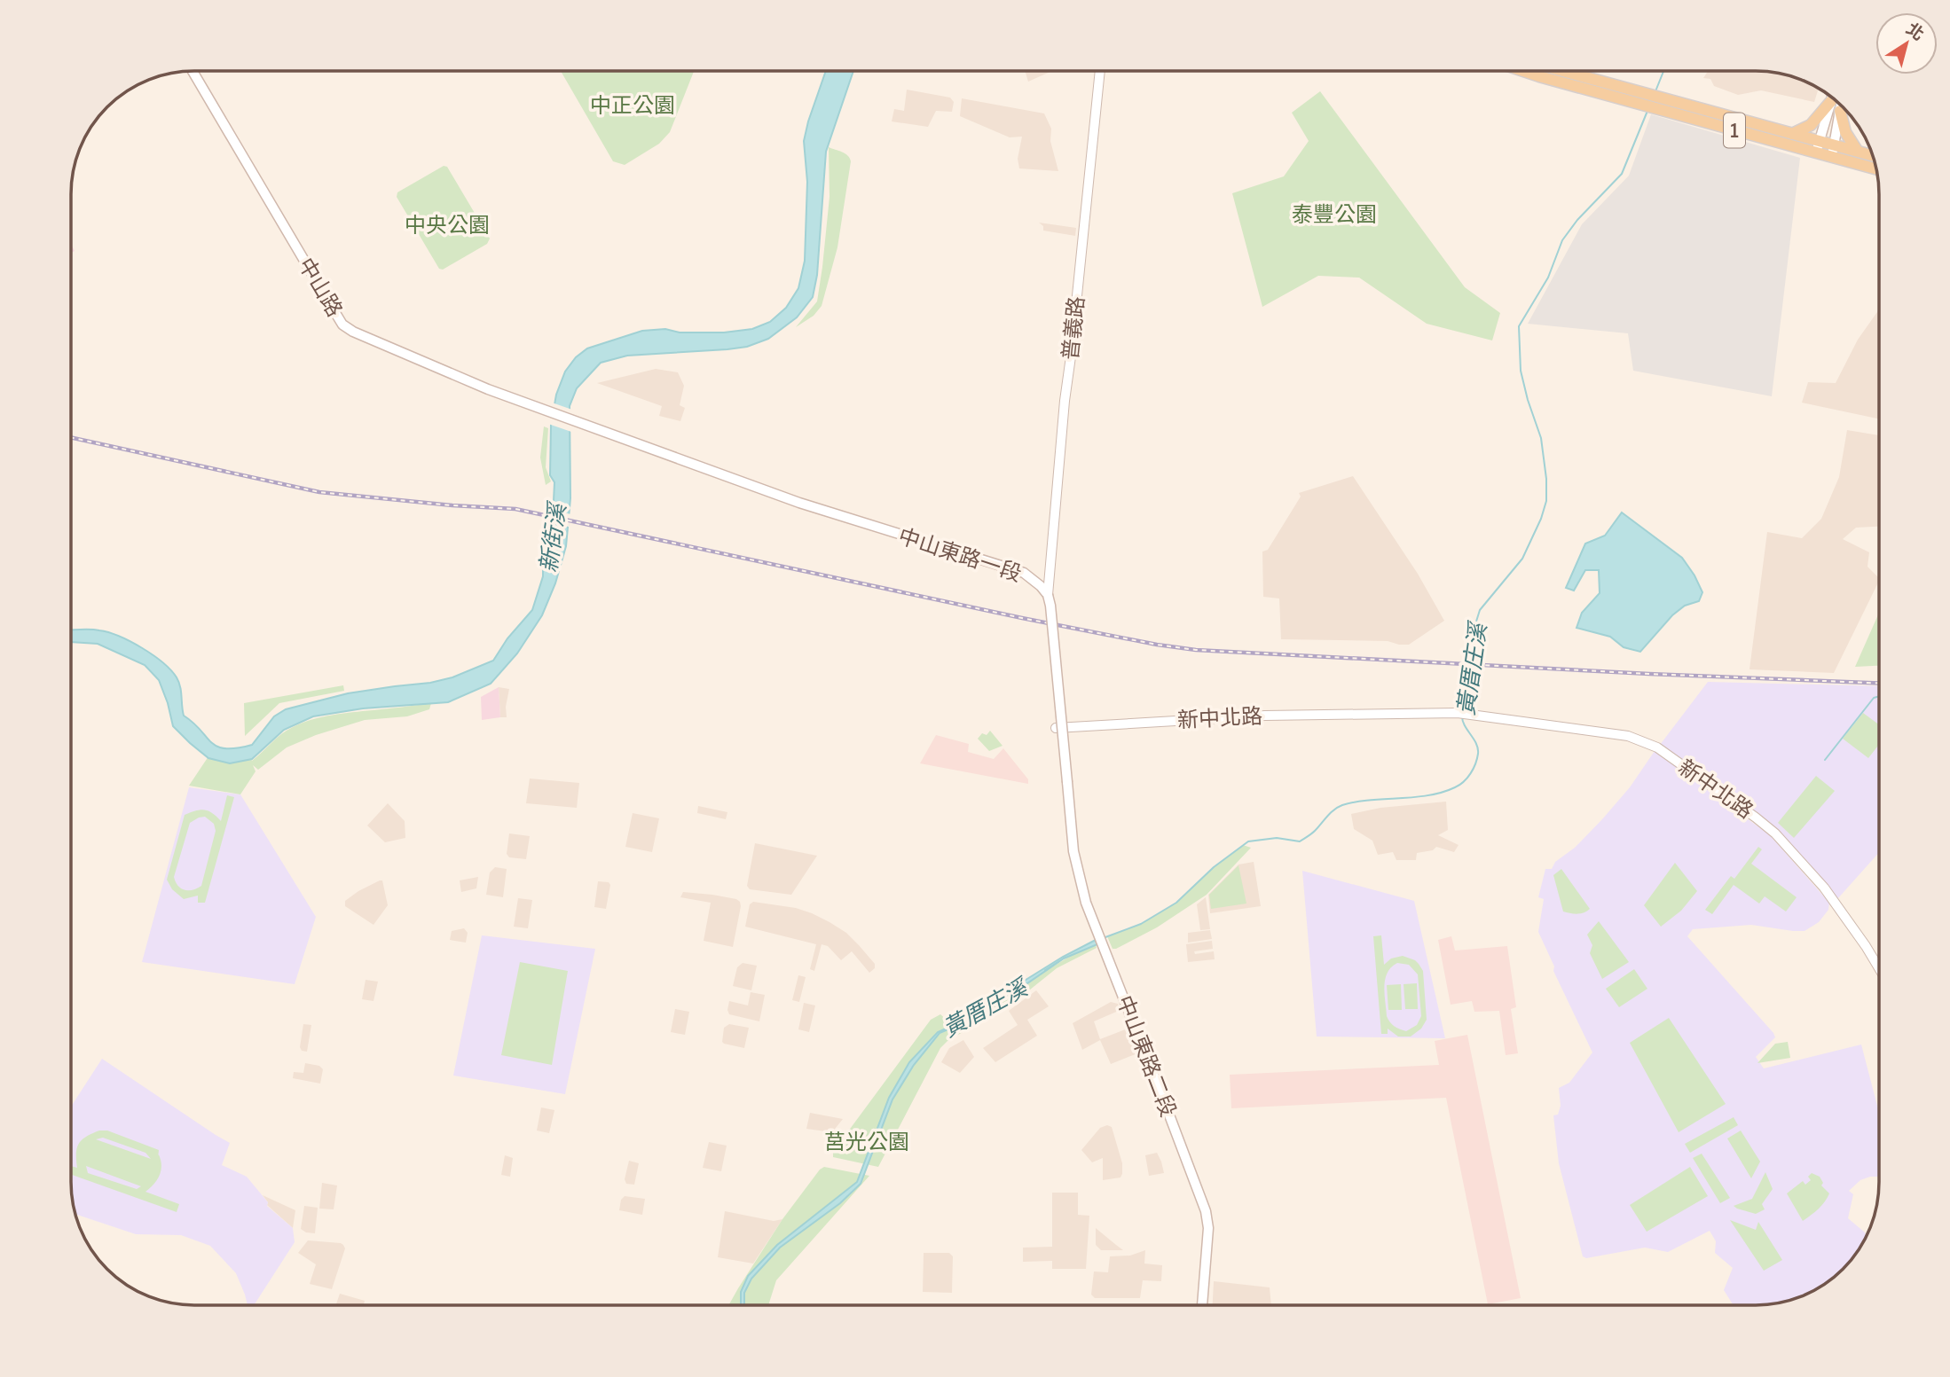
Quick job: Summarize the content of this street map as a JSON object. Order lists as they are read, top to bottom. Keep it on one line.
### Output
{"streets":{"main road":["1","中山路","中山東路一段","中山東路二段"],"street":["普義路","新中北路"]},"crossings":[["中山路","中山東路一段"],["普義路","中山東路一段"],["中山東路一段","中山東路二段"]],"water":["新街溪","黃厝庄溪"],"parks":["中正公園","泰豐公園","中央公園","莒光公園"],"north":"top right"}
